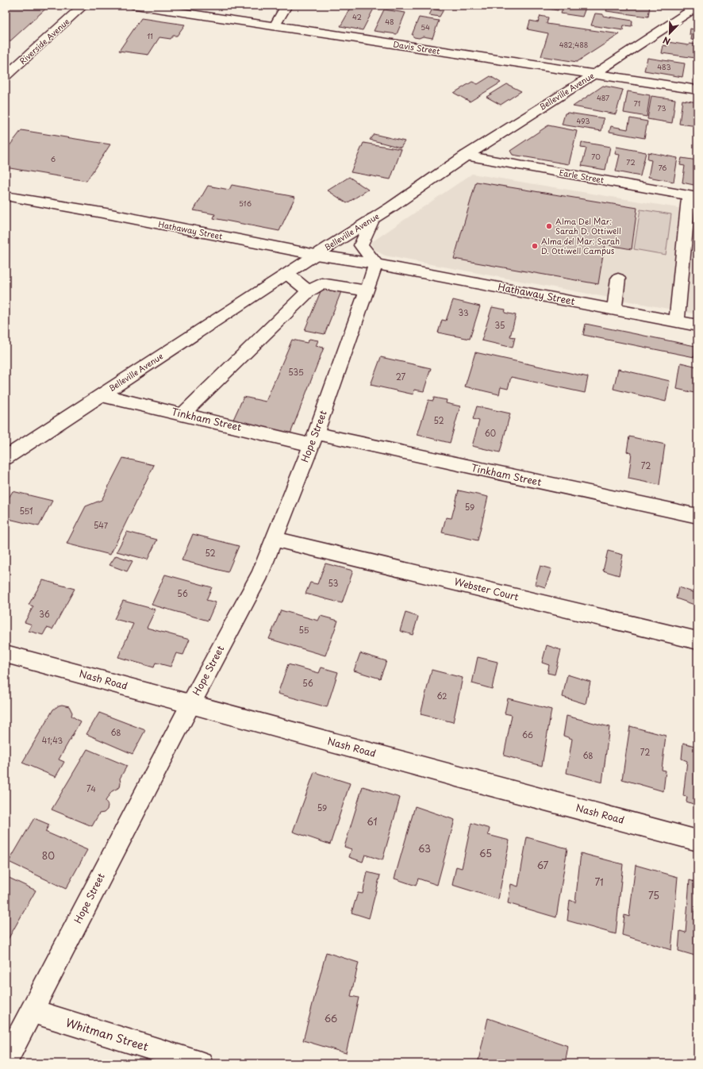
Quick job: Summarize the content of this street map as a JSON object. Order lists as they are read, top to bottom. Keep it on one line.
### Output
{"streets":{"street":["Riverside Avenue","Davis Street","Belleville Avenue","Earle Street","Hathaway Street","Tinkham Street","Hope Street","Webster Court","Nash Road","Whitman Street"]},"crossings":[["Davis Street","Belleville Avenue"],["Belleville Avenue","Earle Street"],["Belleville Avenue","Hathaway Street"],["Belleville Avenue","Tinkham Street"],["Hathaway Street","Hope Street"],["Tinkham Street","Hope Street"],["Hope Street","Webster Court"],["Hope Street","Nash Road"],["Hope Street","Whitman Street"]],"places":["Alma Del Mar: Sarah D. Ottiwell","Alma del Mar: Sarah D. Ottiwell Campus"],"house_numbers":["42","48","54","11","482;488","483","487","71","73","493","70","6","72","76","516","33","35","535","27","52","60","72","59","551","547","52","53","56","36","55","56","62","68","66","41;43","72","68","74","59","61","63","65","80","67","71","75","66"],"north":"bottom left"}
